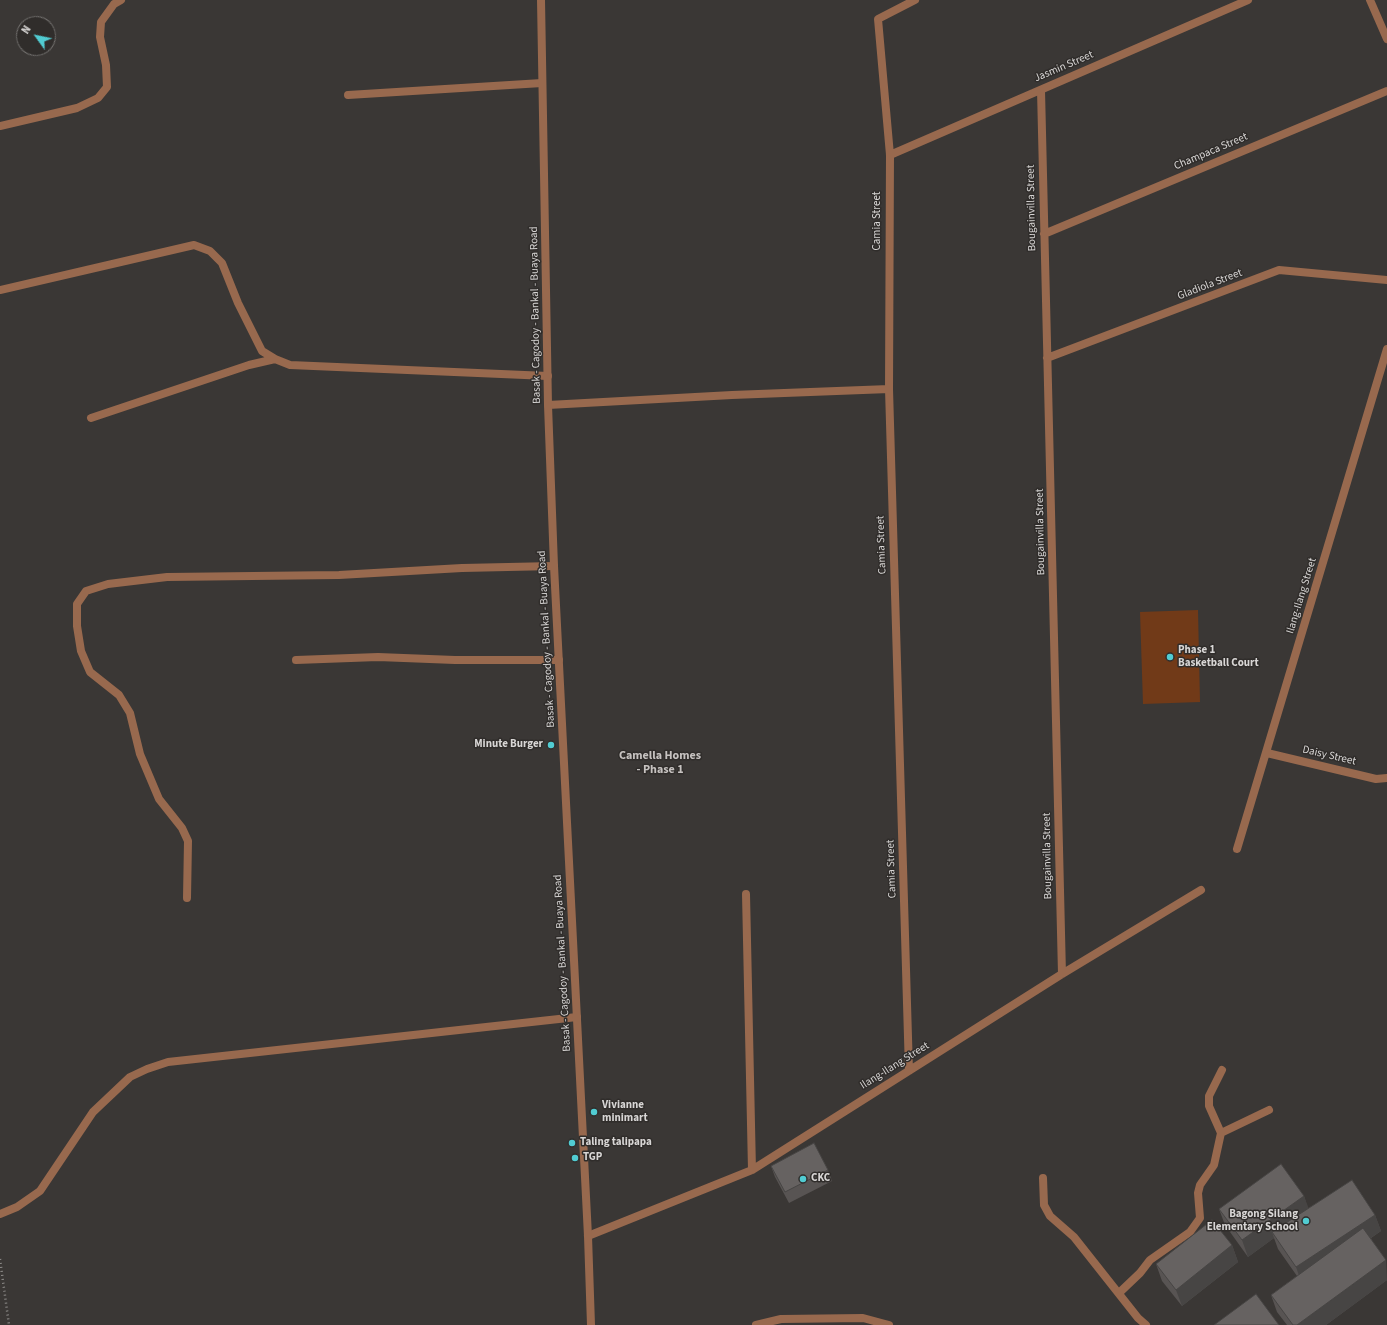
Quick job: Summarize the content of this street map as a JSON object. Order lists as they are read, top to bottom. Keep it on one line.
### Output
{"streets":{"street":["Jasmin Street","Champaca Street","Bougainvilla Street","Camia Street","Gladiola Street","Basak - Cagodoy - Bankal - Buaya Road","Ilang-Ilang Street","Daisy Street"]},"crossings":[["Jasmin Street","Bougainvilla Street"],["Jasmin Street","Camia Street"],["Champaca Street","Bougainvilla Street"],["Bougainvilla Street","Gladiola Street"],["Bougainvilla Street","Ilang-Ilang Street"],["Camia Street","Ilang-Ilang Street"],["Basak - Cagodoy - Bankal - Buaya Road","Ilang-Ilang Street"],["Ilang-Ilang Street","Daisy Street"]],"districts":["Camella Homes - Phase 1"],"places":["Phase 1 Basketball Court","Minute Burger","Vivianne minimart","Taling talipapa","TGP","CKC","Bagong Silang Elementary School"],"north":"top left"}
